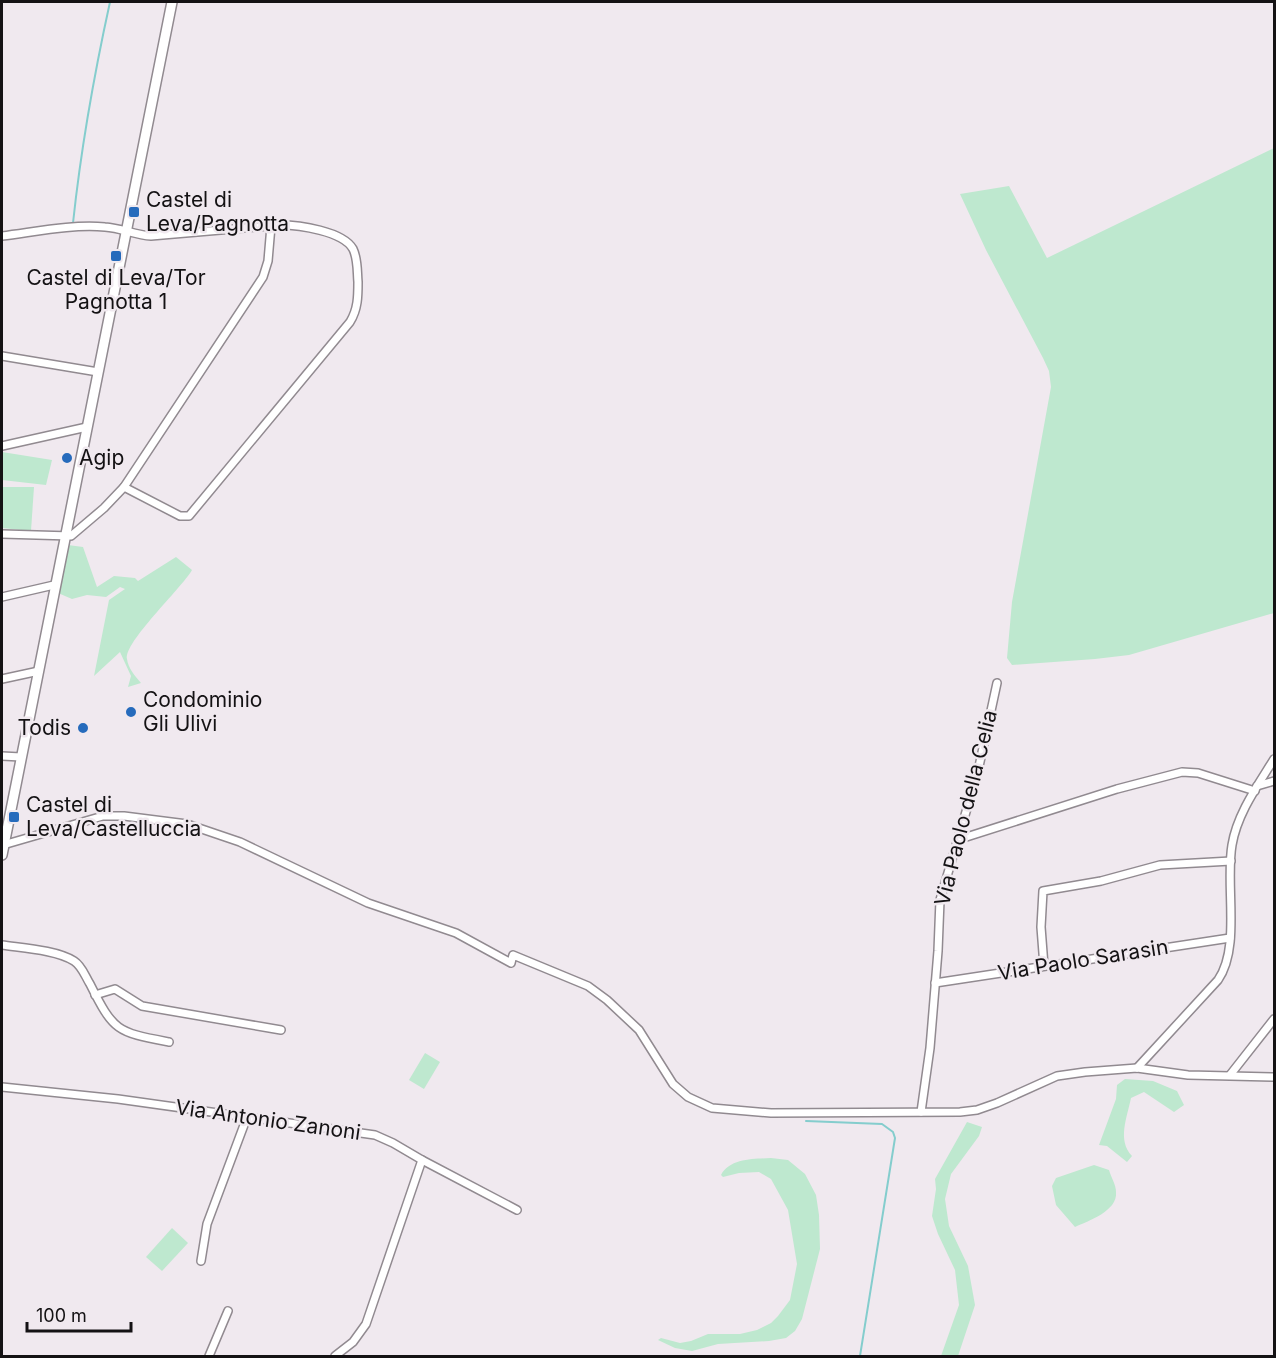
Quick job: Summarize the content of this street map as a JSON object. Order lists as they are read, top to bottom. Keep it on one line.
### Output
{"streets":{"street":["Via Paolo della Celia","Via Paolo Sarasin","Via Antonio Zanoni"]},"crossings":[["Via Paolo della Celia","Via Paolo Sarasin"]],"places":{"transit":["Castel di Leva/Pagnotta","Castel di Leva/Tor Pagnotta 1","Castel di Leva/Castelluccia"],"other":["Agip","Condominio Gli Ulivi","Todis"]},"scale_bar":"100 m"}
